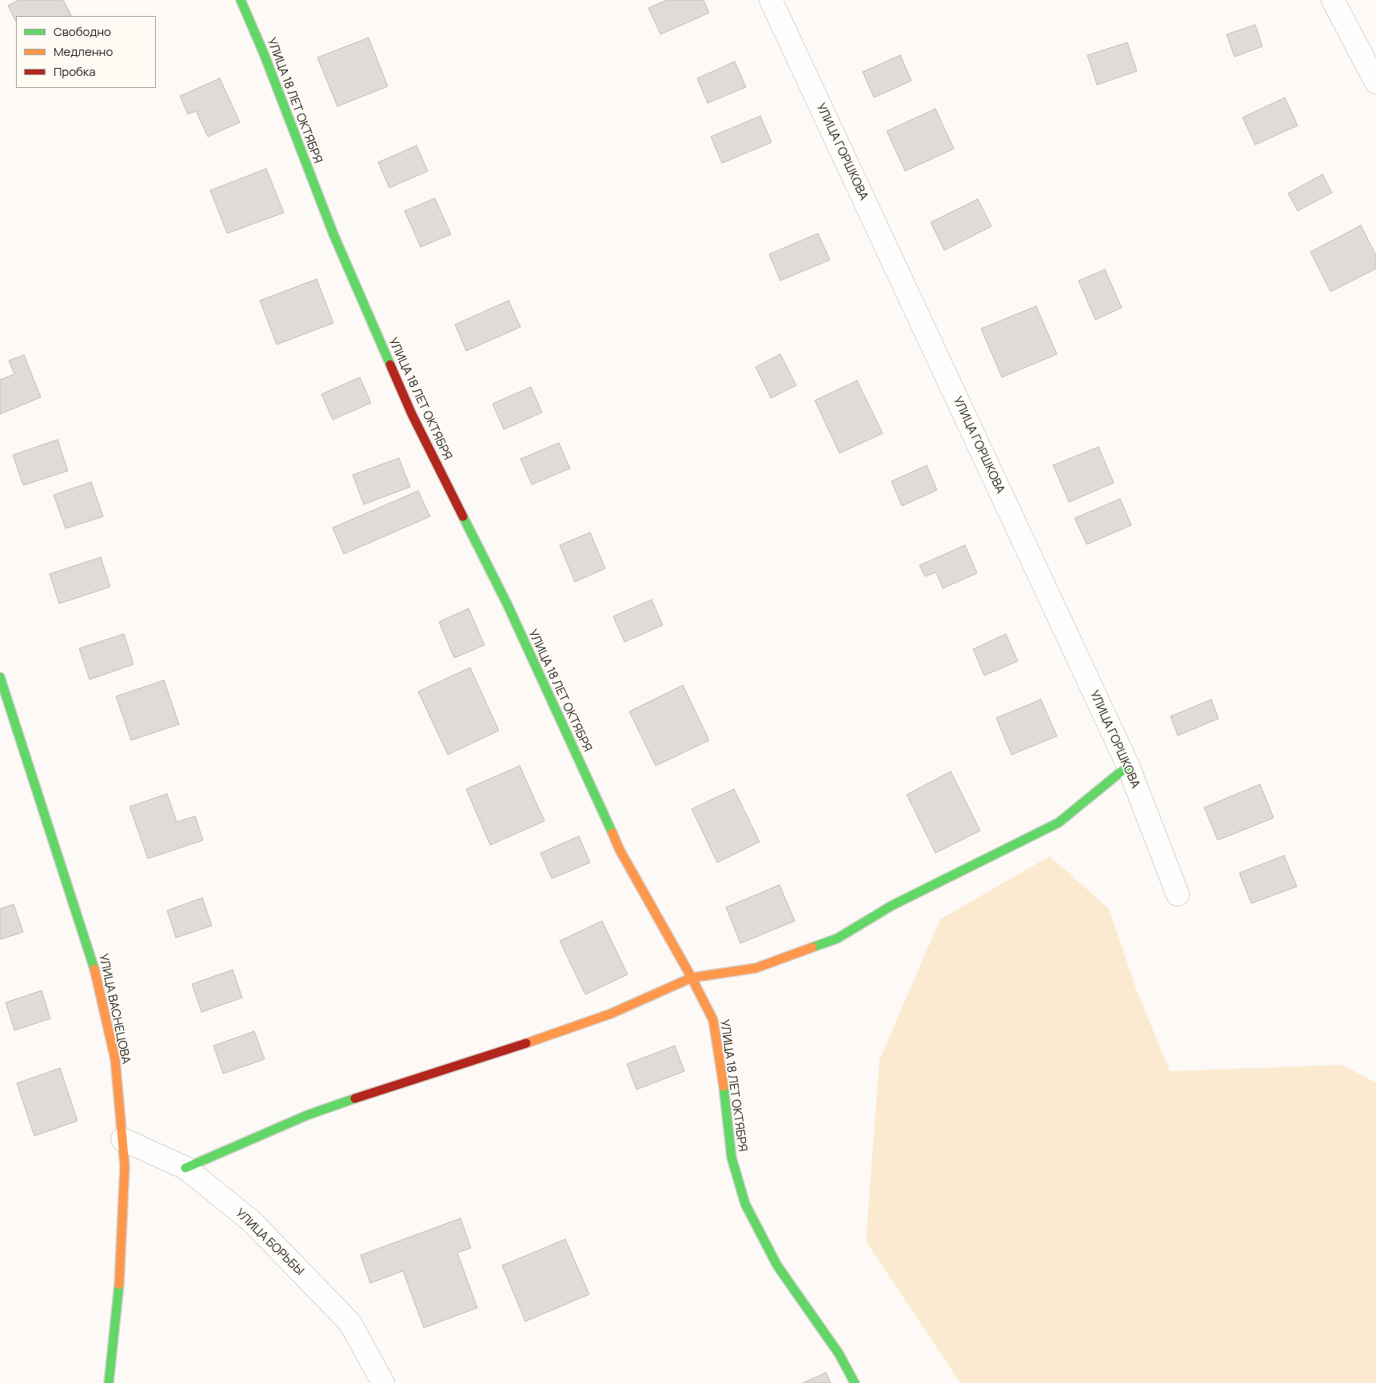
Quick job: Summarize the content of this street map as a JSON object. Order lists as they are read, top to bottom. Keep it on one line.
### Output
{"streets":{"street":["УЛИЦА 18 ЛЕТ ОКТЯБРЯ","УЛИЦА ГОРШКОВА","УЛИЦА ВАСНЕЦОВА","УЛИЦА БОРЬБЫ"]},"crossings":[["УЛИЦА ВАСНЕЦОВА","УЛИЦА БОРЬБЫ"]],"legend":["Свободно","Медленно","Пробка"]}
